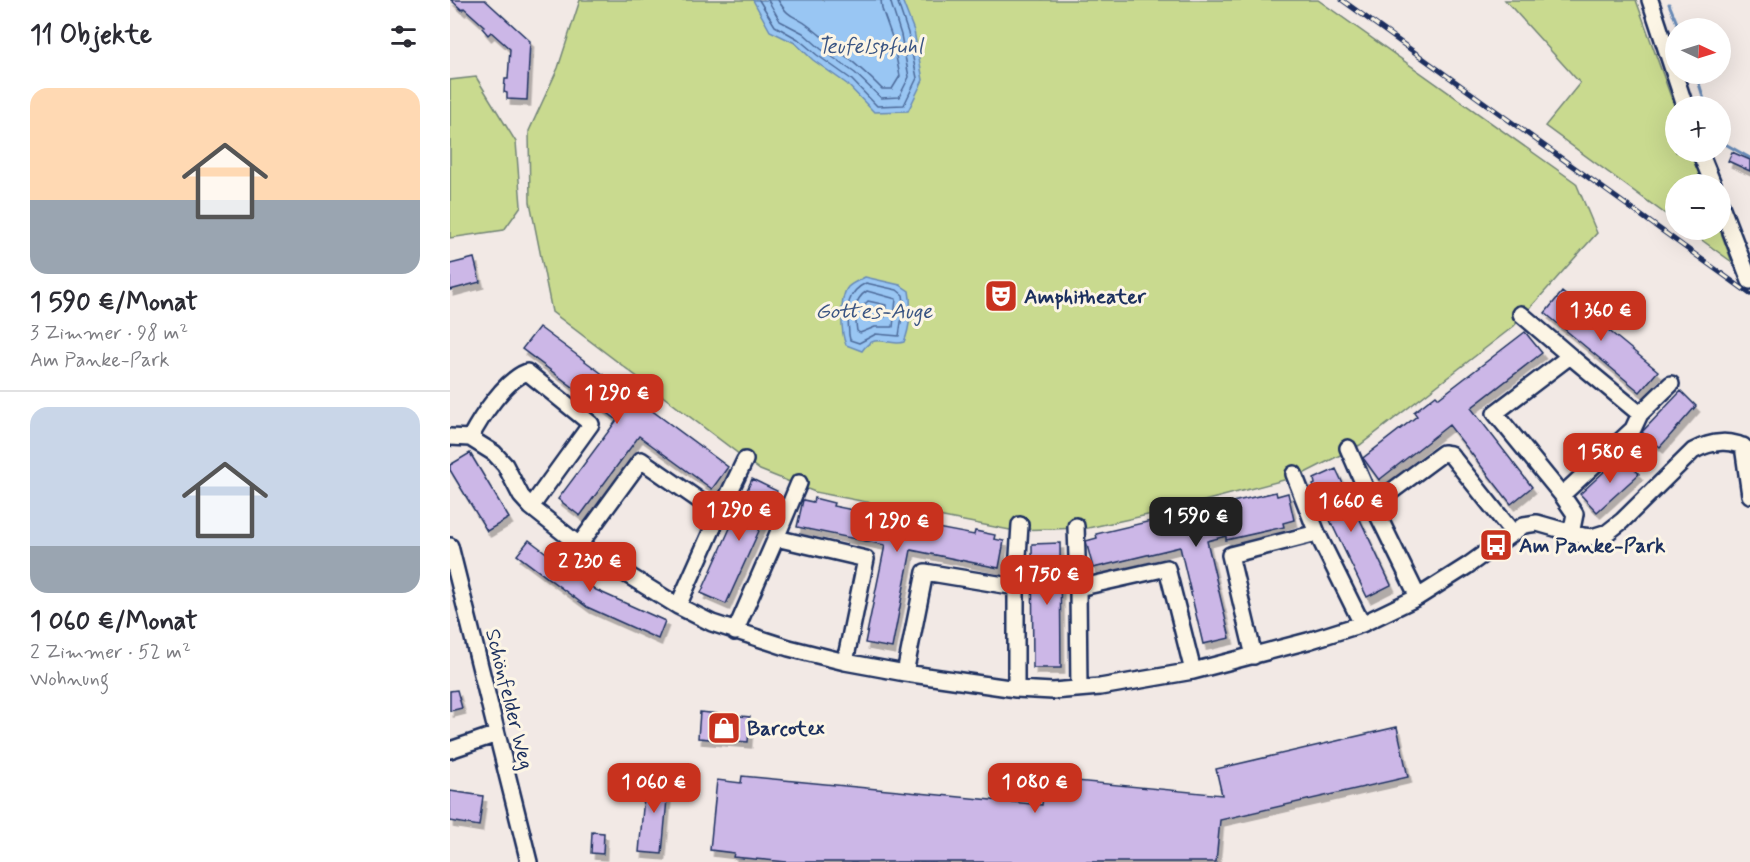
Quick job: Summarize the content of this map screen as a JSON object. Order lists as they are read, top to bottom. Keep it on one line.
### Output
{"streets":{"street":["Schönfelder Weg"]},"water":["Teufelspfuhl","Gottes-Auge"],"places":{"theatre":["Amphitheater"],"bus stop":["Am Panke-Park"],"shop":["Barcotex"]},"north":"right","page":{"heading":"11 Objekte","map_buttons":["+","−"],"list":[{"name":"1 590 €/Monat","note":"3 Zimmer · 98 m² · Am Panke-Park"},{"name":"1 060 €/Monat","note":"2 Zimmer · 52 m² · Wohnung"}],"price":["1 360 €","1 290 €","1 580 €","1 660 €","1 290 €","1 590 €","1 290 €","2 230 €","1 750 €","1 060 €","1 080 €"]}}
